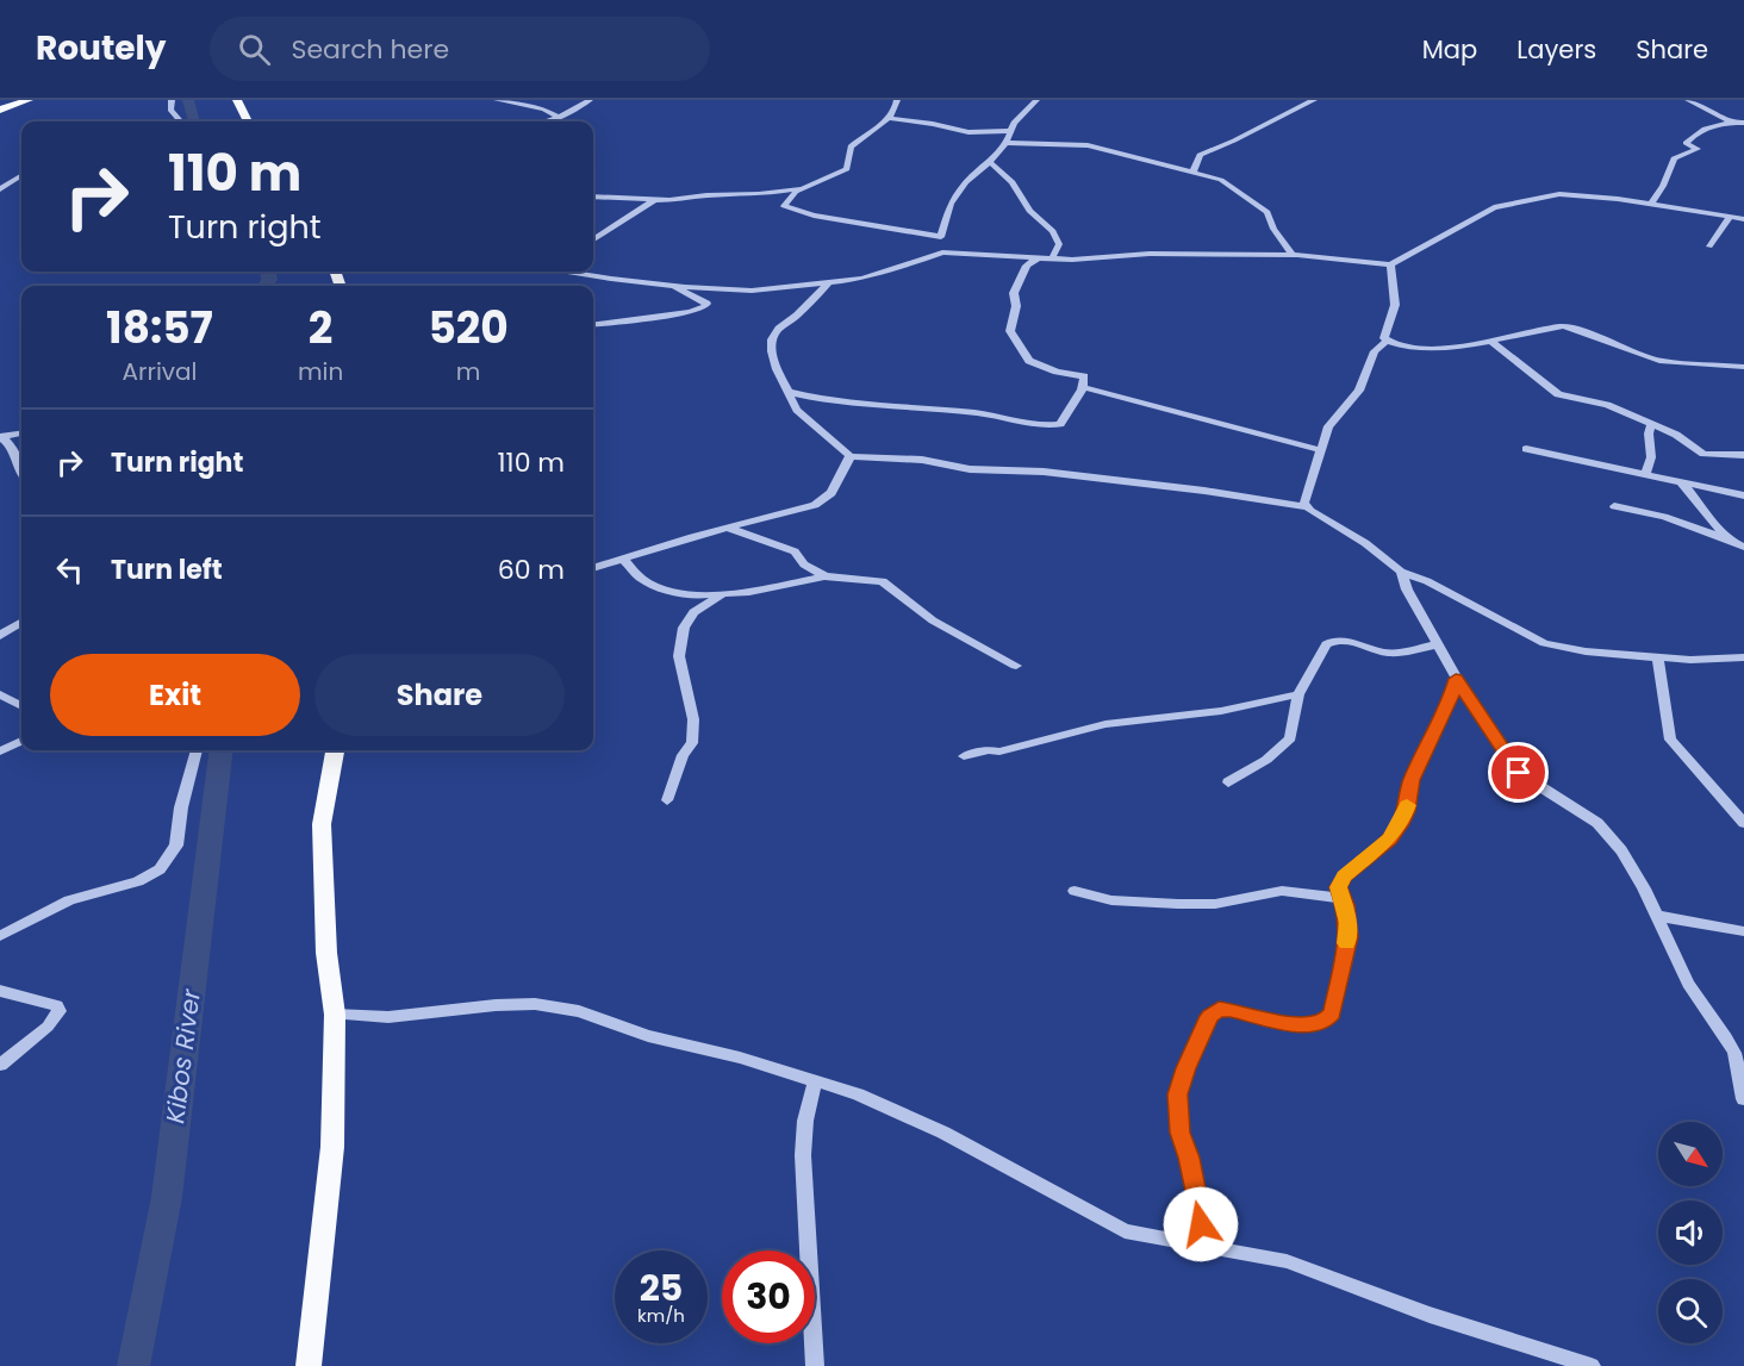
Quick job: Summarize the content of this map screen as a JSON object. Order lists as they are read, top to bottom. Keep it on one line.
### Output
{"water":["Kibos River"],"north":"bottom right","page":{"header":"Routely","search":"Search here","nav":["Map","Layers","Share"],"turn":["110 m","Turn right"],"eta":["18:57","Arrival","2","min","520","m"],"list":[{"name":"Turn right","value":"110 m"},{"name":"Turn left","value":"60 m"}],"buttons":["Exit","Share"],"speed":"25 km/h","limit":"30"}}
